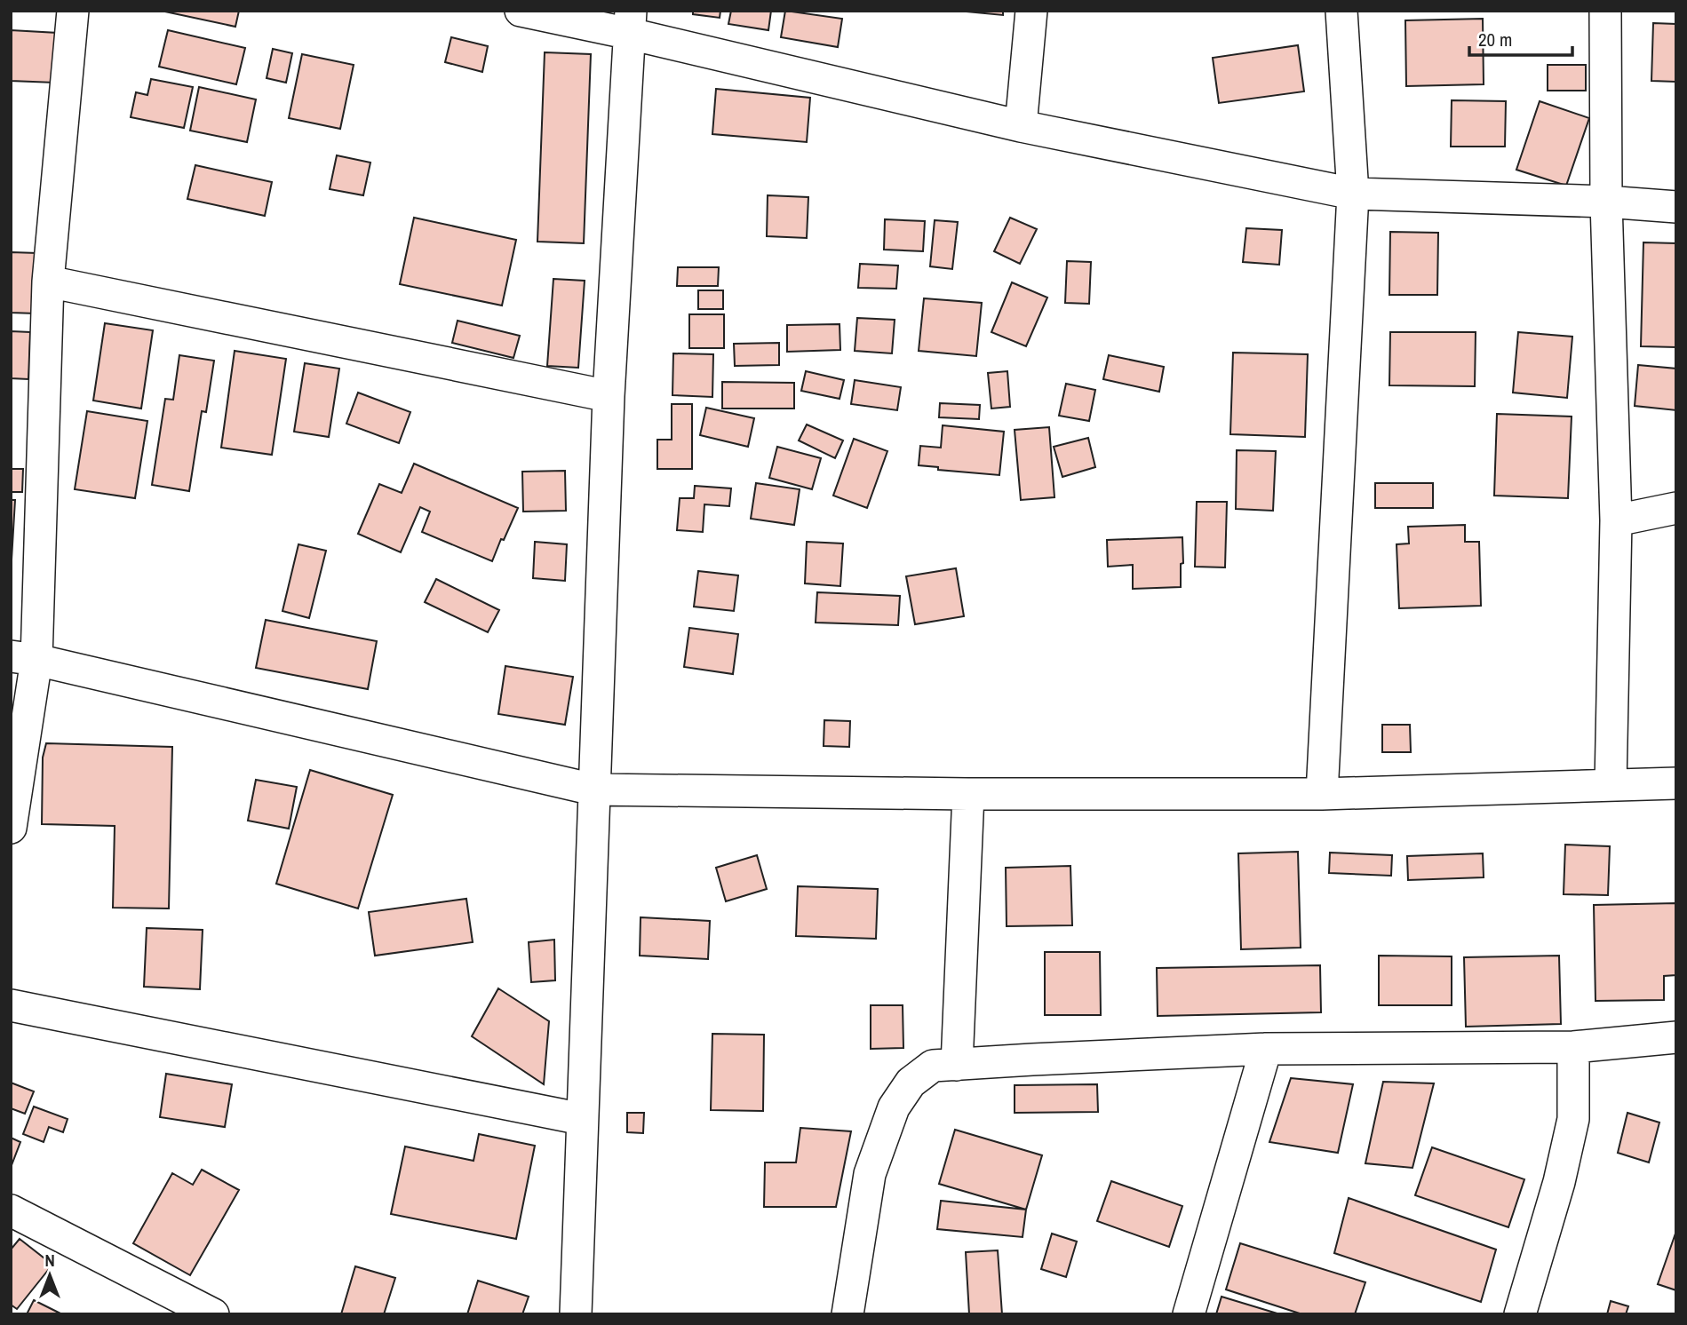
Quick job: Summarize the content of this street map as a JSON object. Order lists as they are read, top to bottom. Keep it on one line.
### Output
{"scale_bar":"20 m","north":"top"}
